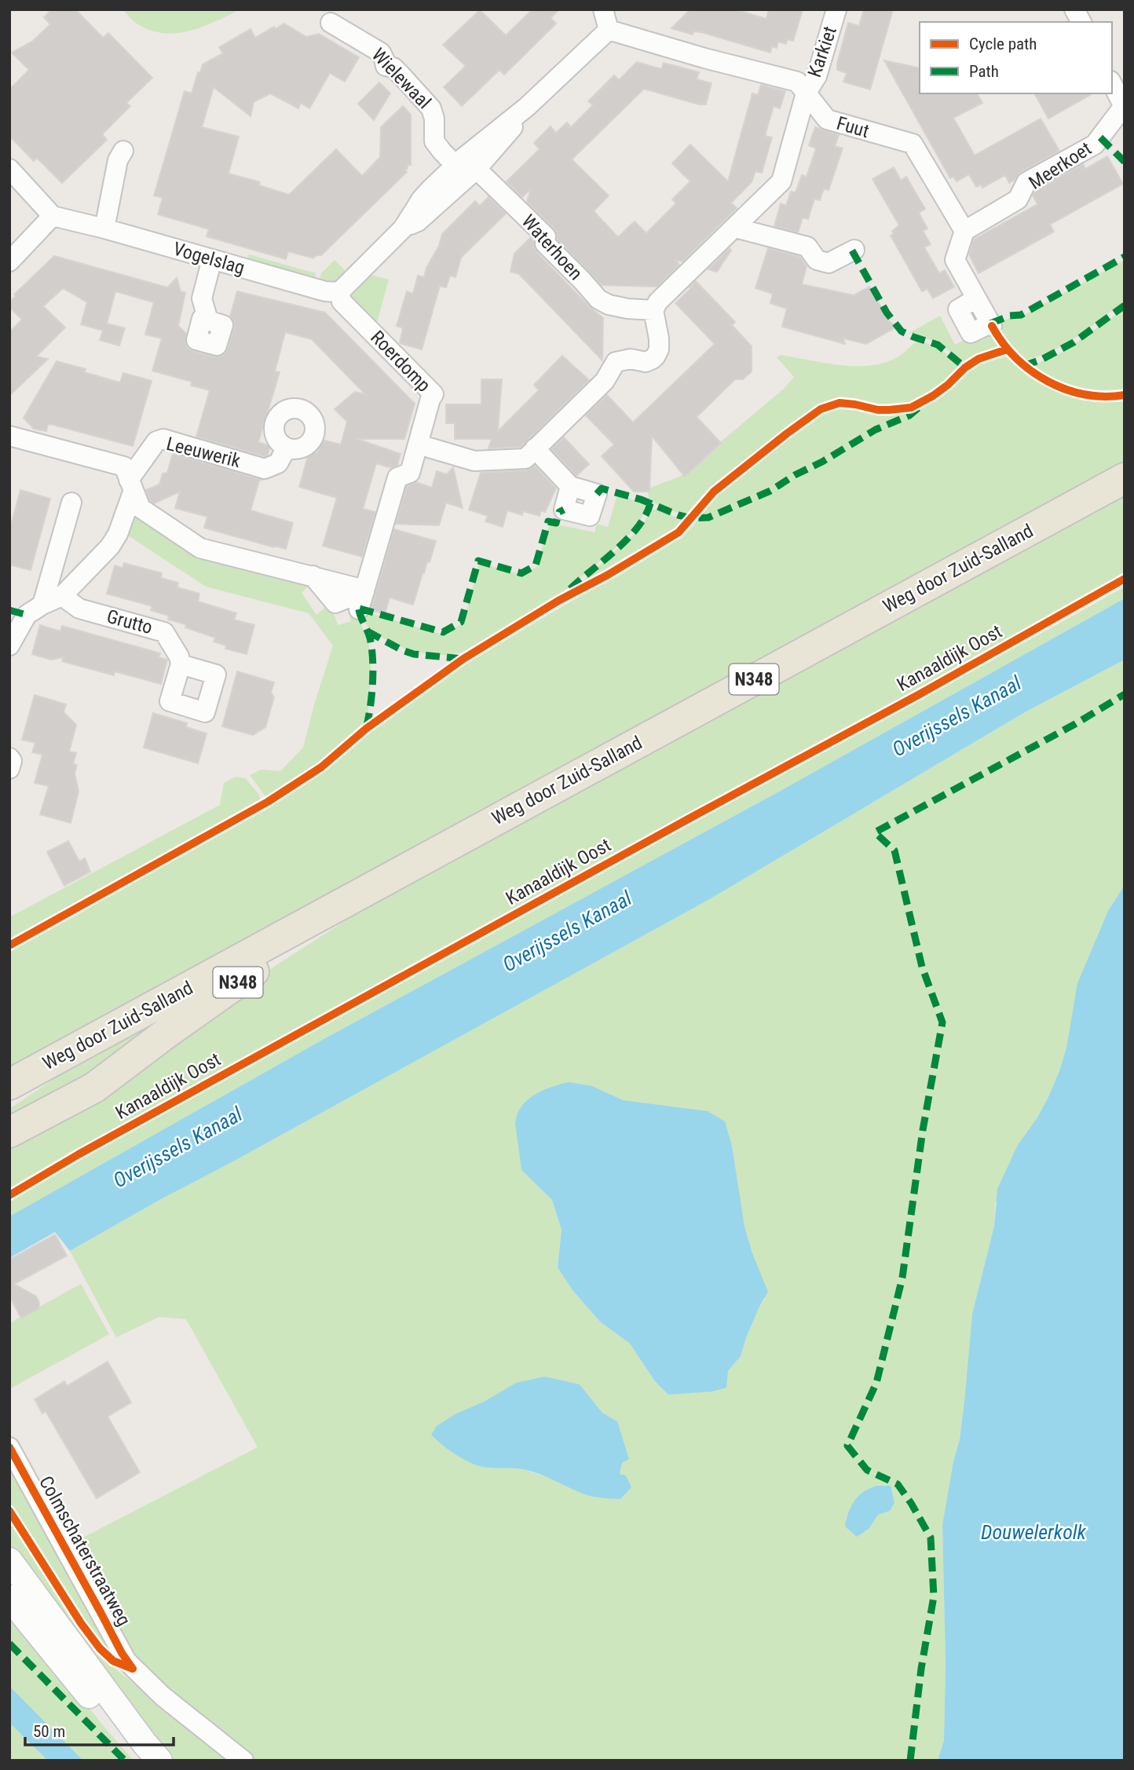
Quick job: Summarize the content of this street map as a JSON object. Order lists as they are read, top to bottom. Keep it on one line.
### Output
{"streets":{"main road":["Weg door Zuid-Salland","N348"],"street":["Karkiet","Wielewaal","Fuut","Meerkoet","Waterhoen","Vogelslag","Roerdomp","Leeuwerik","Grutto","Colmschaterstraatweg"],"cycle path":["Kanaaldijk Oost"]},"crossings":[["Karkiet","Fuut"],["Wielewaal","Waterhoen"],["Fuut","Meerkoet"],["Vogelslag","Roerdomp"],["Roerdomp","Leeuwerik"],["Weg door Zuid-Salland","N348"]],"water":["Overijssels Kanaal","Douwelerkolk"],"legend":["Cycle path","Path"],"scale_bar":"50 m"}
